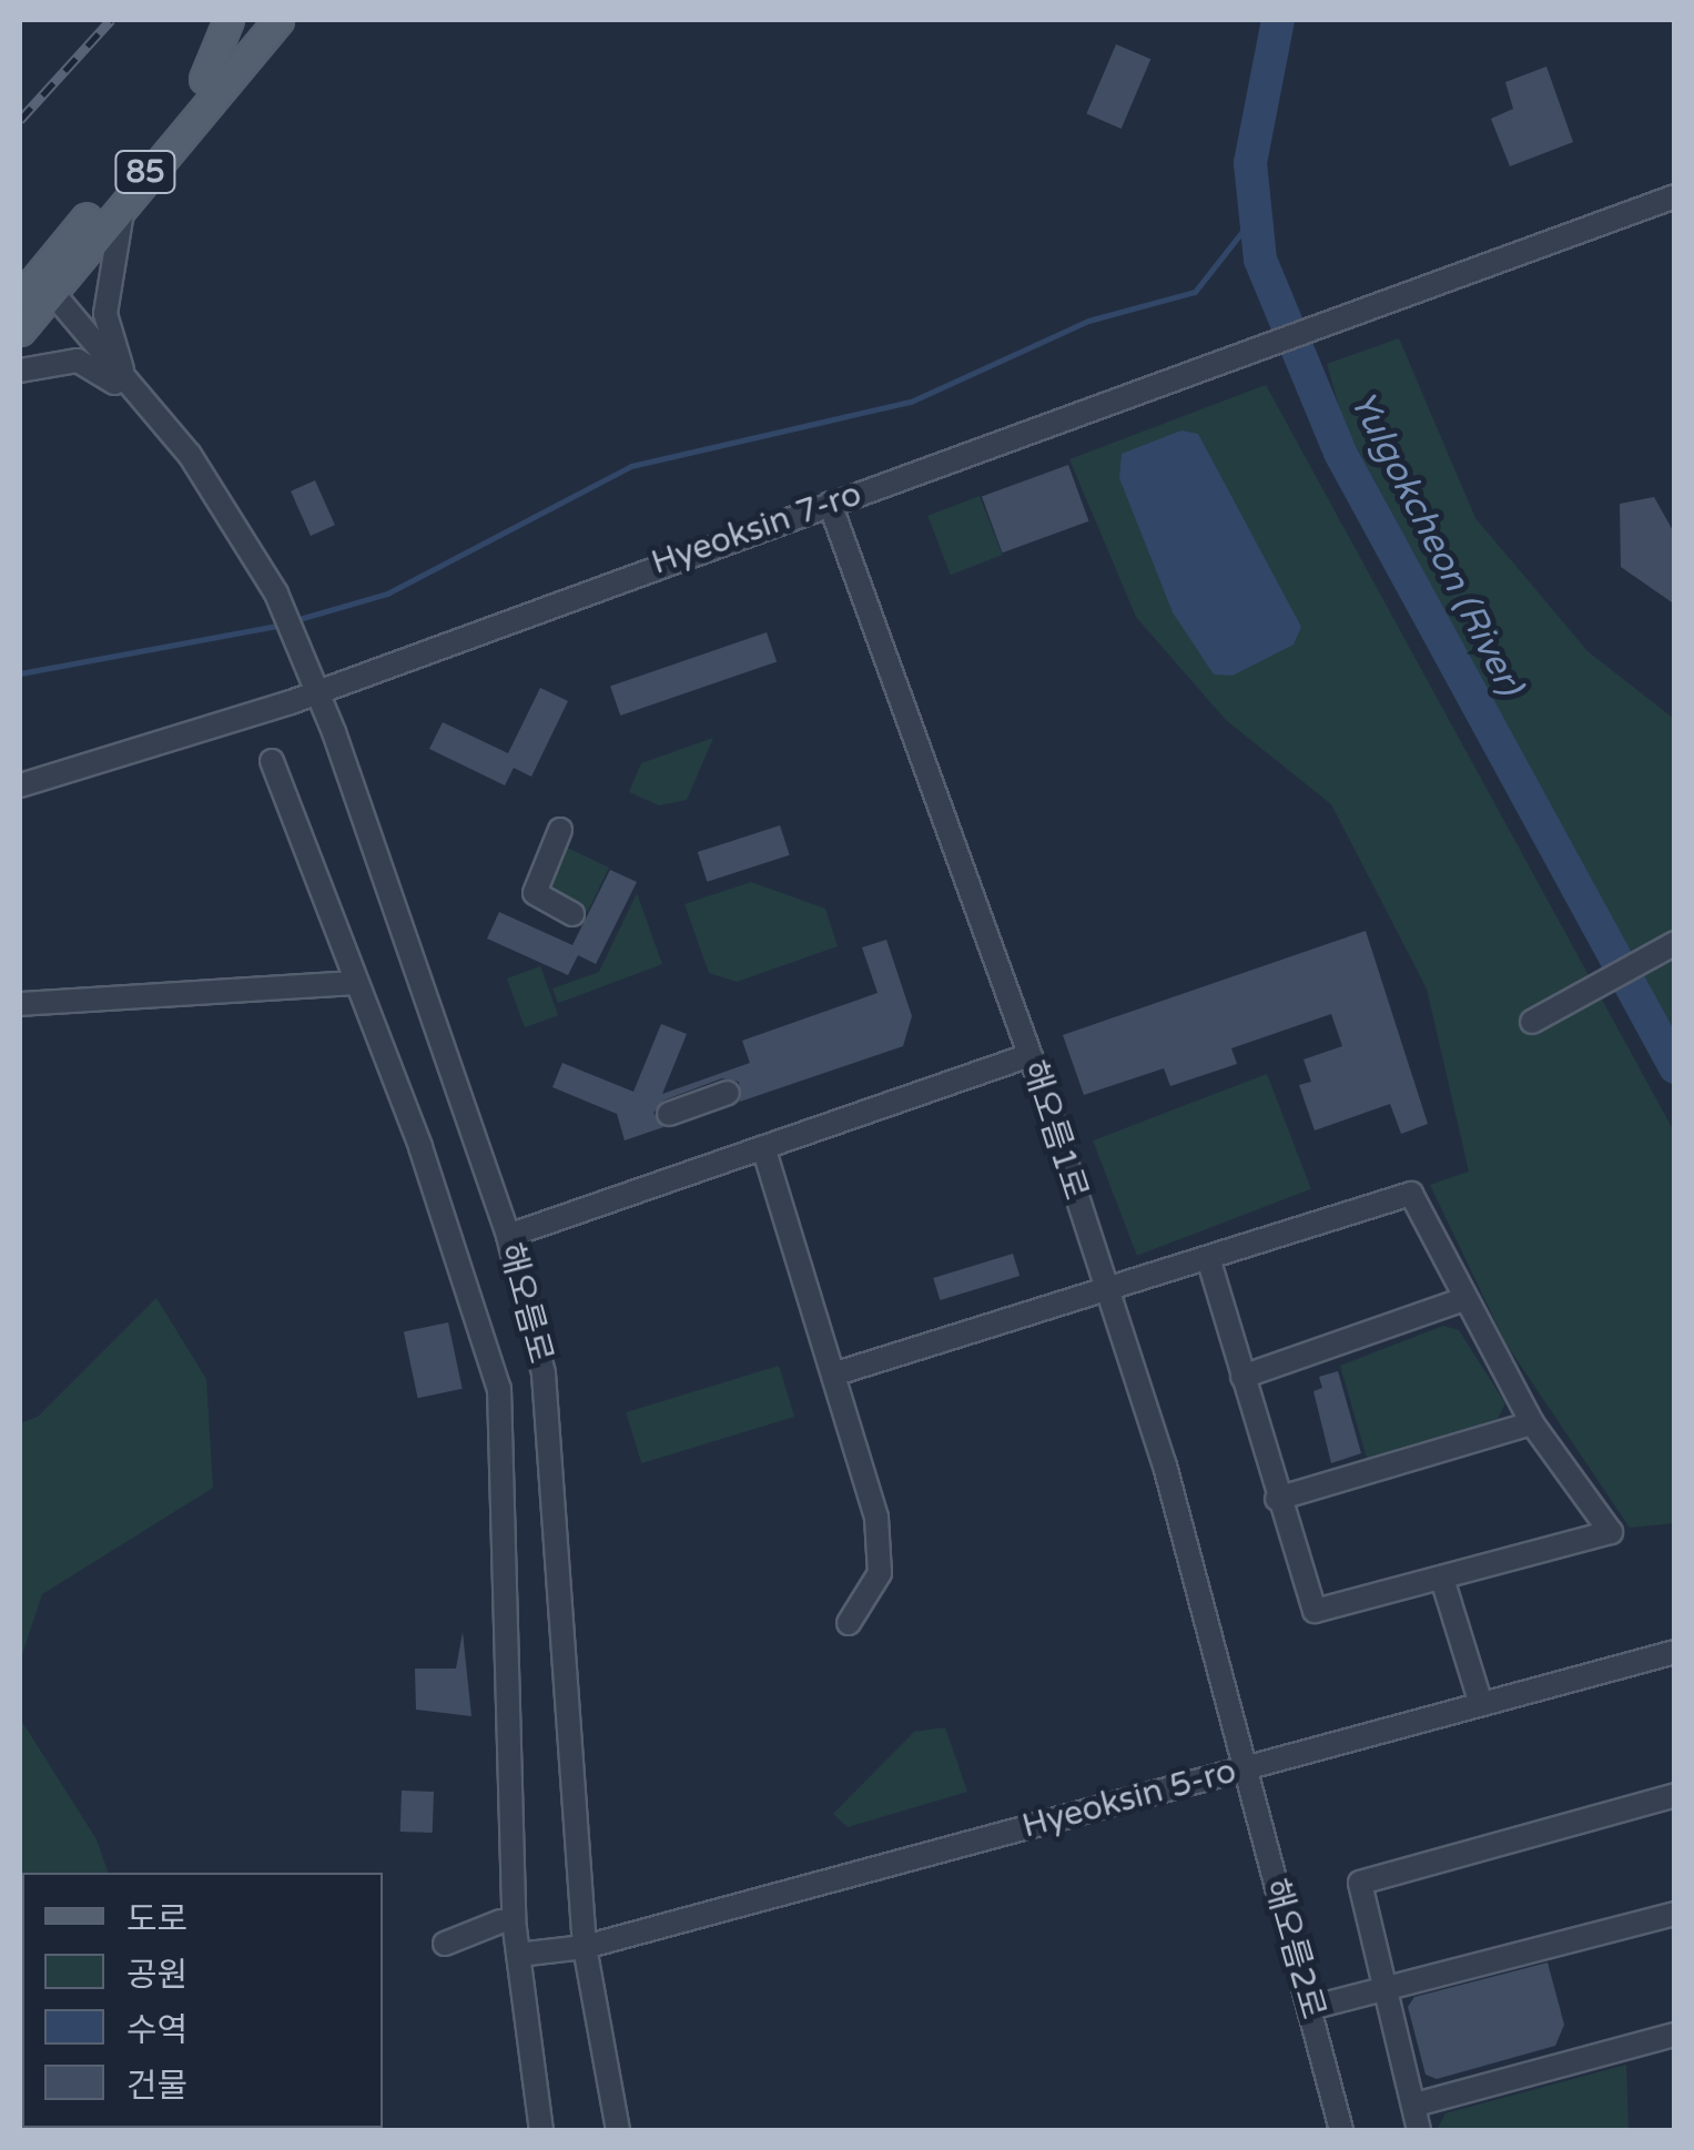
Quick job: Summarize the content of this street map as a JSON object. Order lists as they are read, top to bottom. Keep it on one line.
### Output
{"streets":{"main road":["85"],"street":["Hyeoksin 7-ro","해오름1로","해오름로","Hyeoksin 5-ro","해오름2로"]},"crossings":[["Hyeoksin 7-ro","해오름1로"],["Hyeoksin 7-ro","해오름로"],["해오름1로","Hyeoksin 5-ro"],["해오름1로","해오름2로"],["해오름로","Hyeoksin 5-ro"],["Hyeoksin 5-ro","해오름2로"]],"water":["Yulgokcheon (River)"],"legend":["도로","공원","수역","건물"]}
